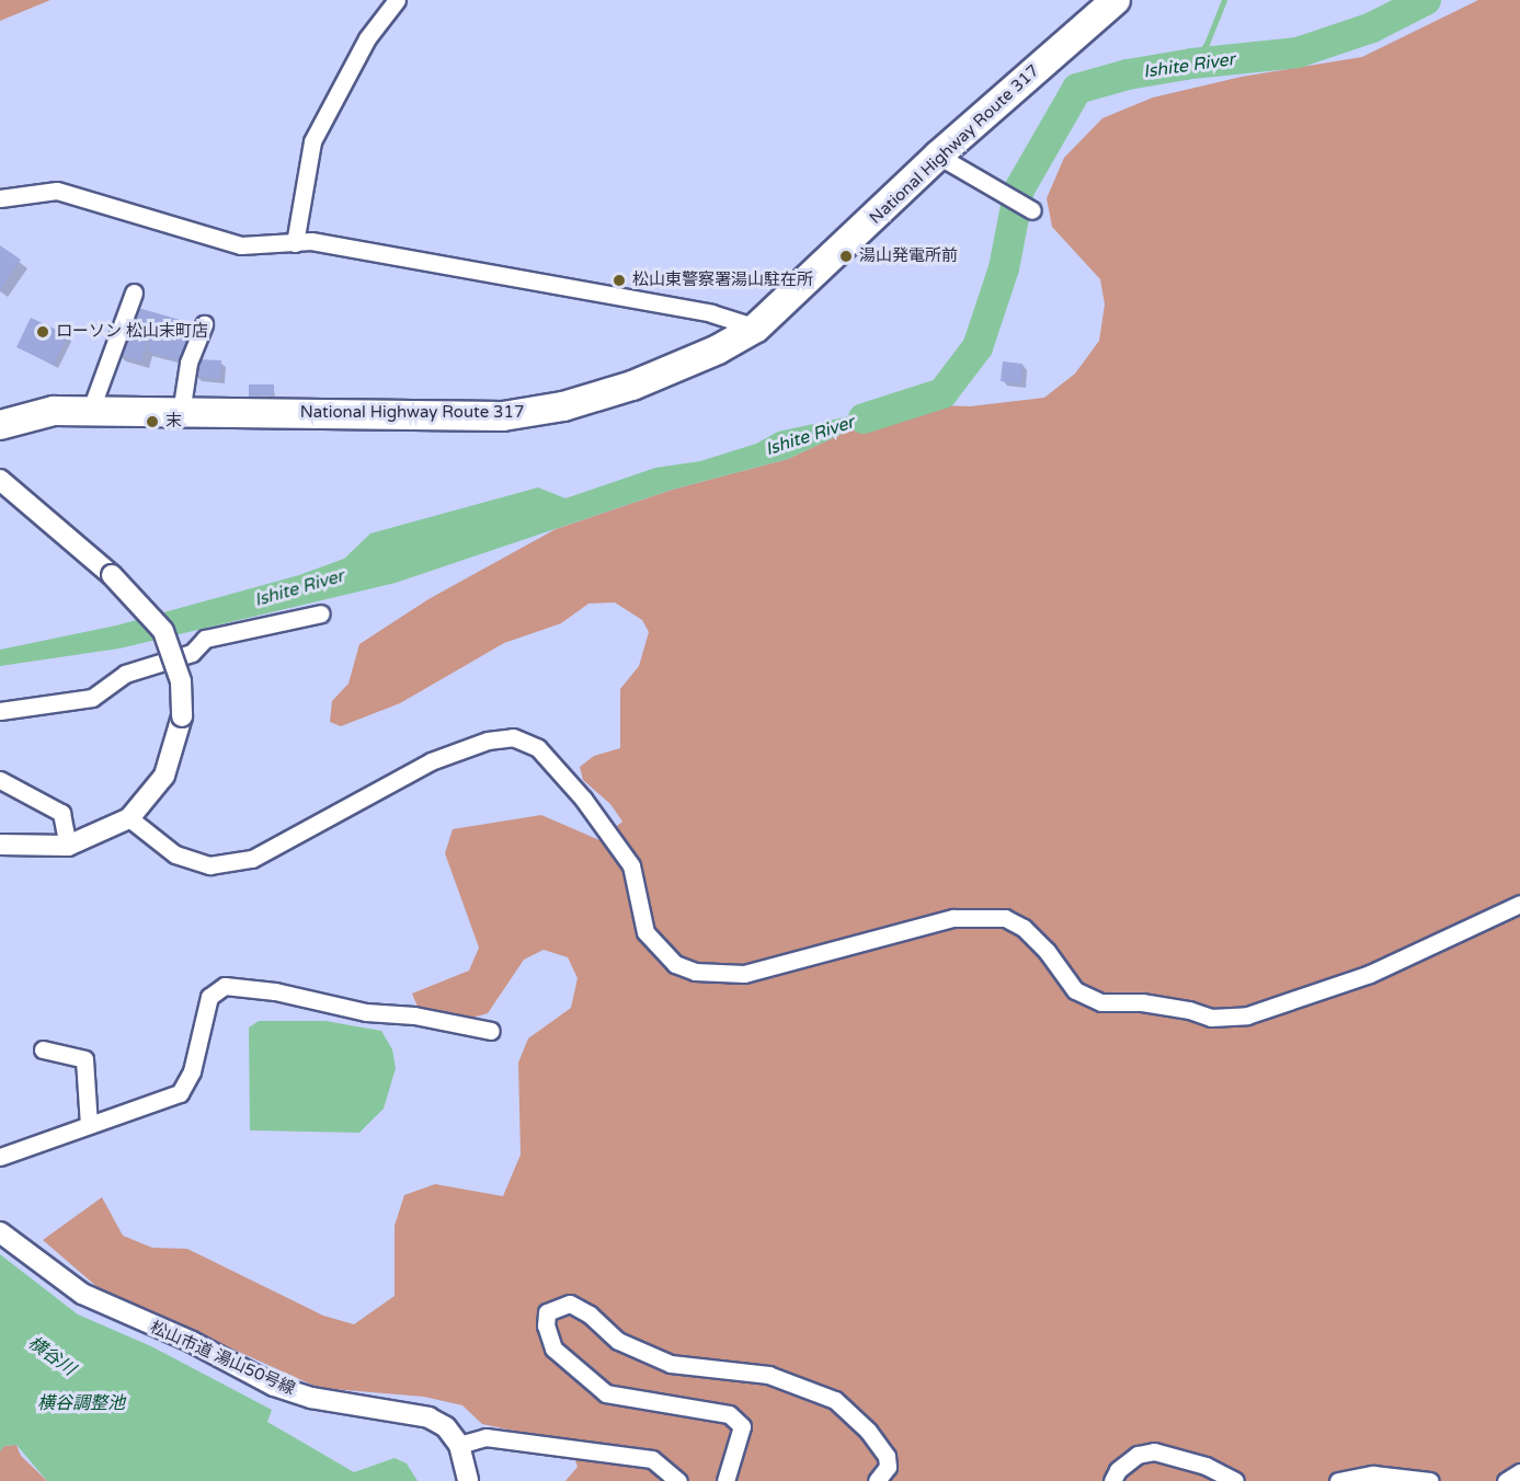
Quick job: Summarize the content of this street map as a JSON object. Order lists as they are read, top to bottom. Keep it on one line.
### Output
{"streets":{"highway":["National Highway Route 317"],"street":["松山市道 湯山50号線"]},"water":["Ishite River","横谷川","横谷調整池"],"places":["湯山発電所前","松山東警察署湯山駐在所","ローソン 松山末町店","末"]}
